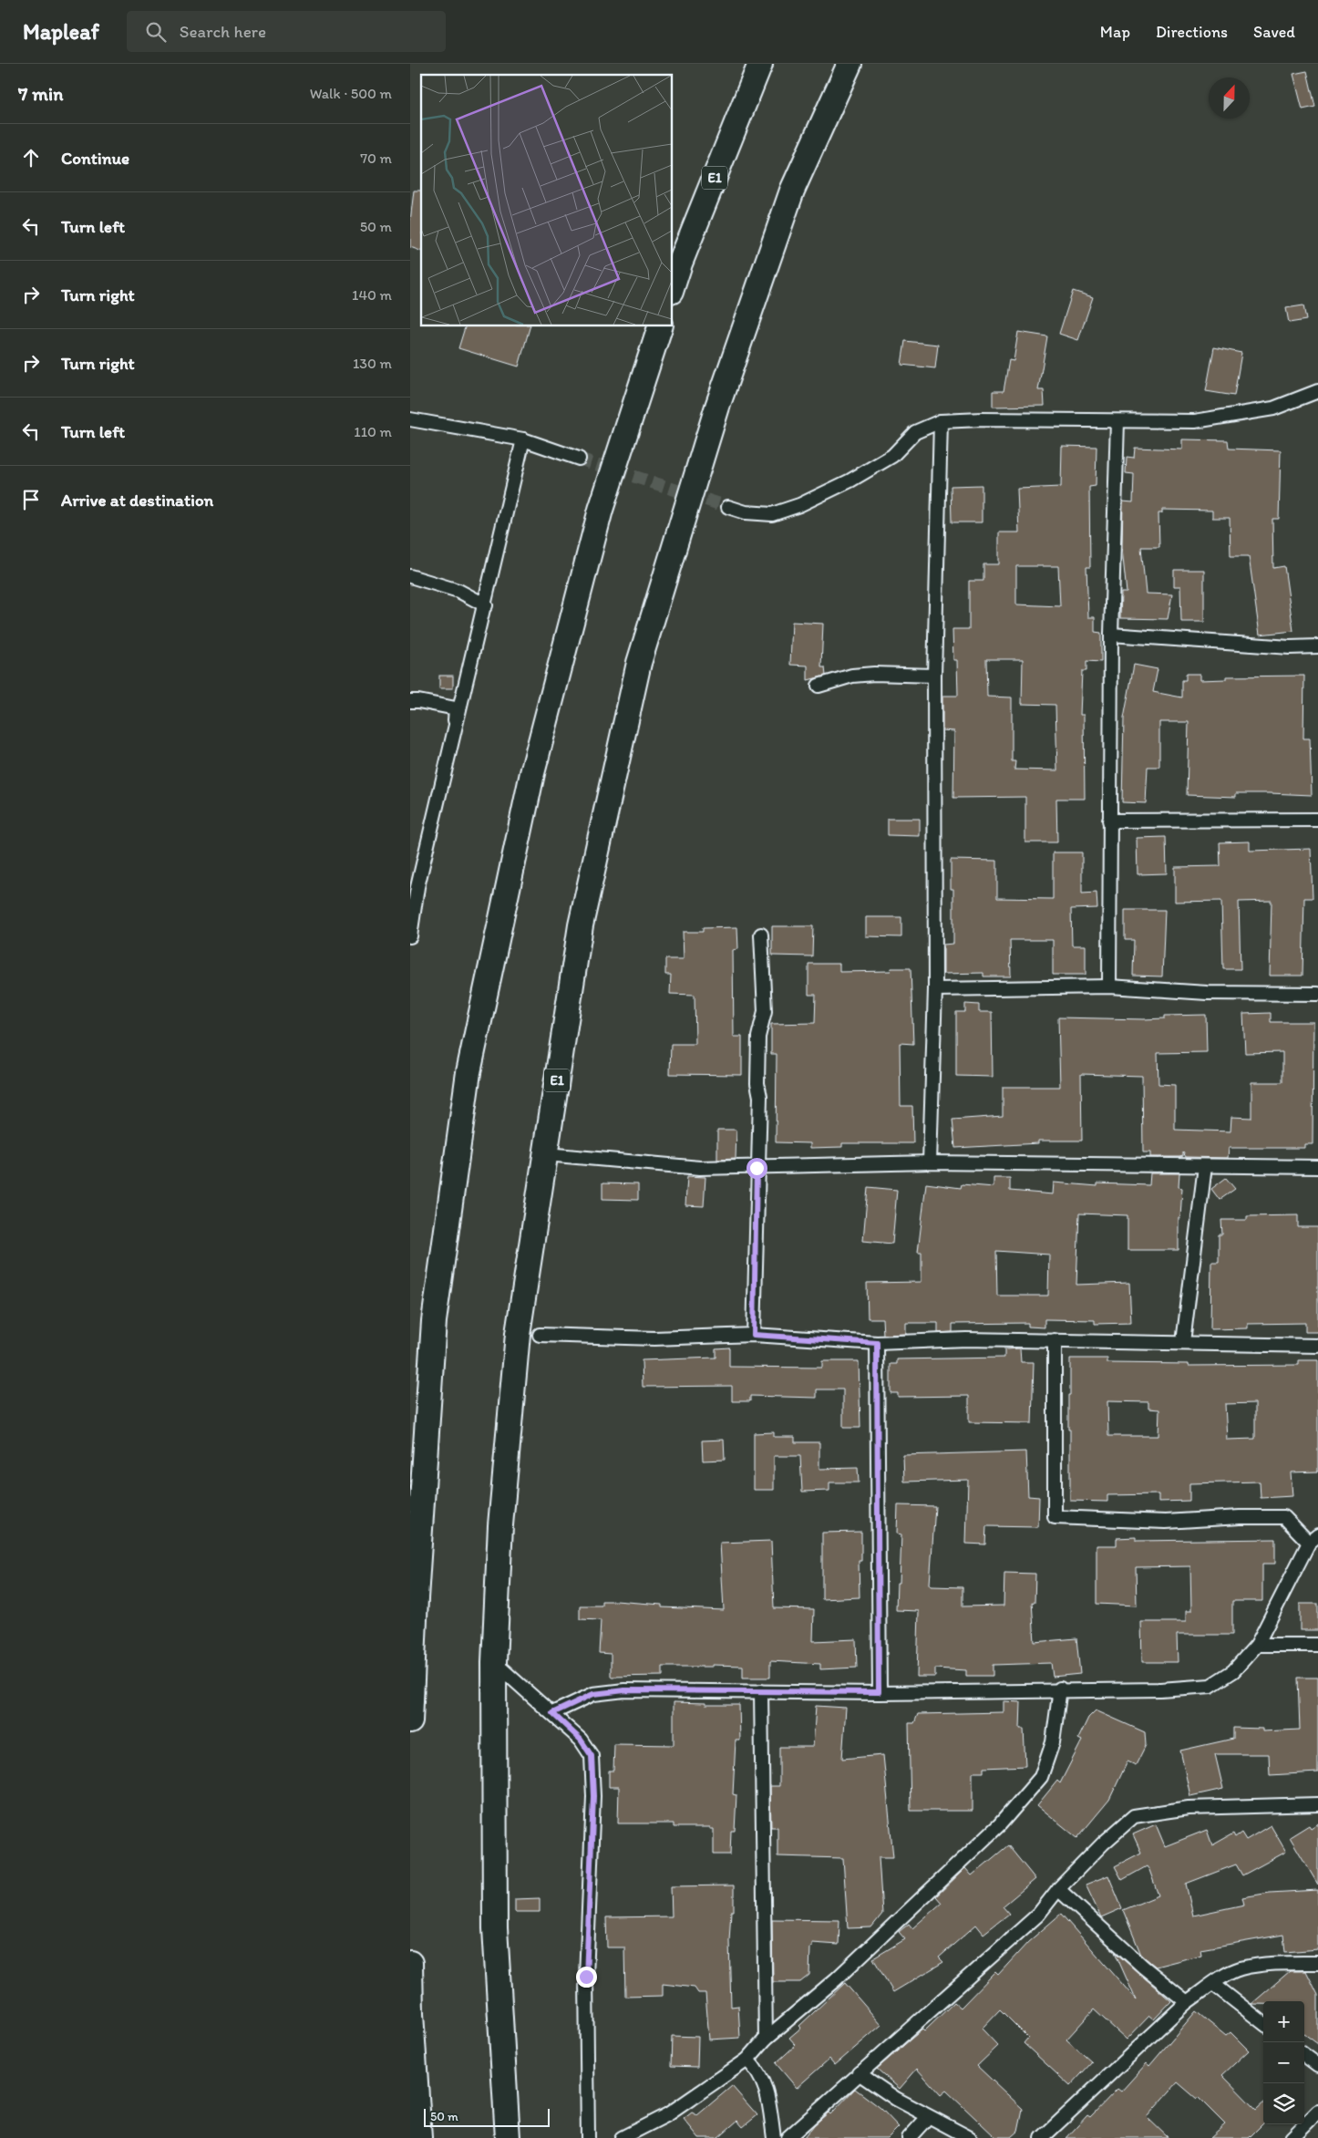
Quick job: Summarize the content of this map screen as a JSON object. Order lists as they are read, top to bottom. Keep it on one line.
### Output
{"streets":{"highway":["E1"]},"scale_bar":"50 m","north":"top","page":{"header":"Mapleaf","search":"Search here","nav":["Map","Directions","Saved"],"heading":["7 min","Walk · 500 m"],"list":[["Continue","70 m"],["Turn left","50 m"],["Turn right","140 m"],["Turn right","130 m"],["Turn left","110 m"],"Arrive at destination"],"map_buttons":["+","−"],"scale":"50 m"}}
